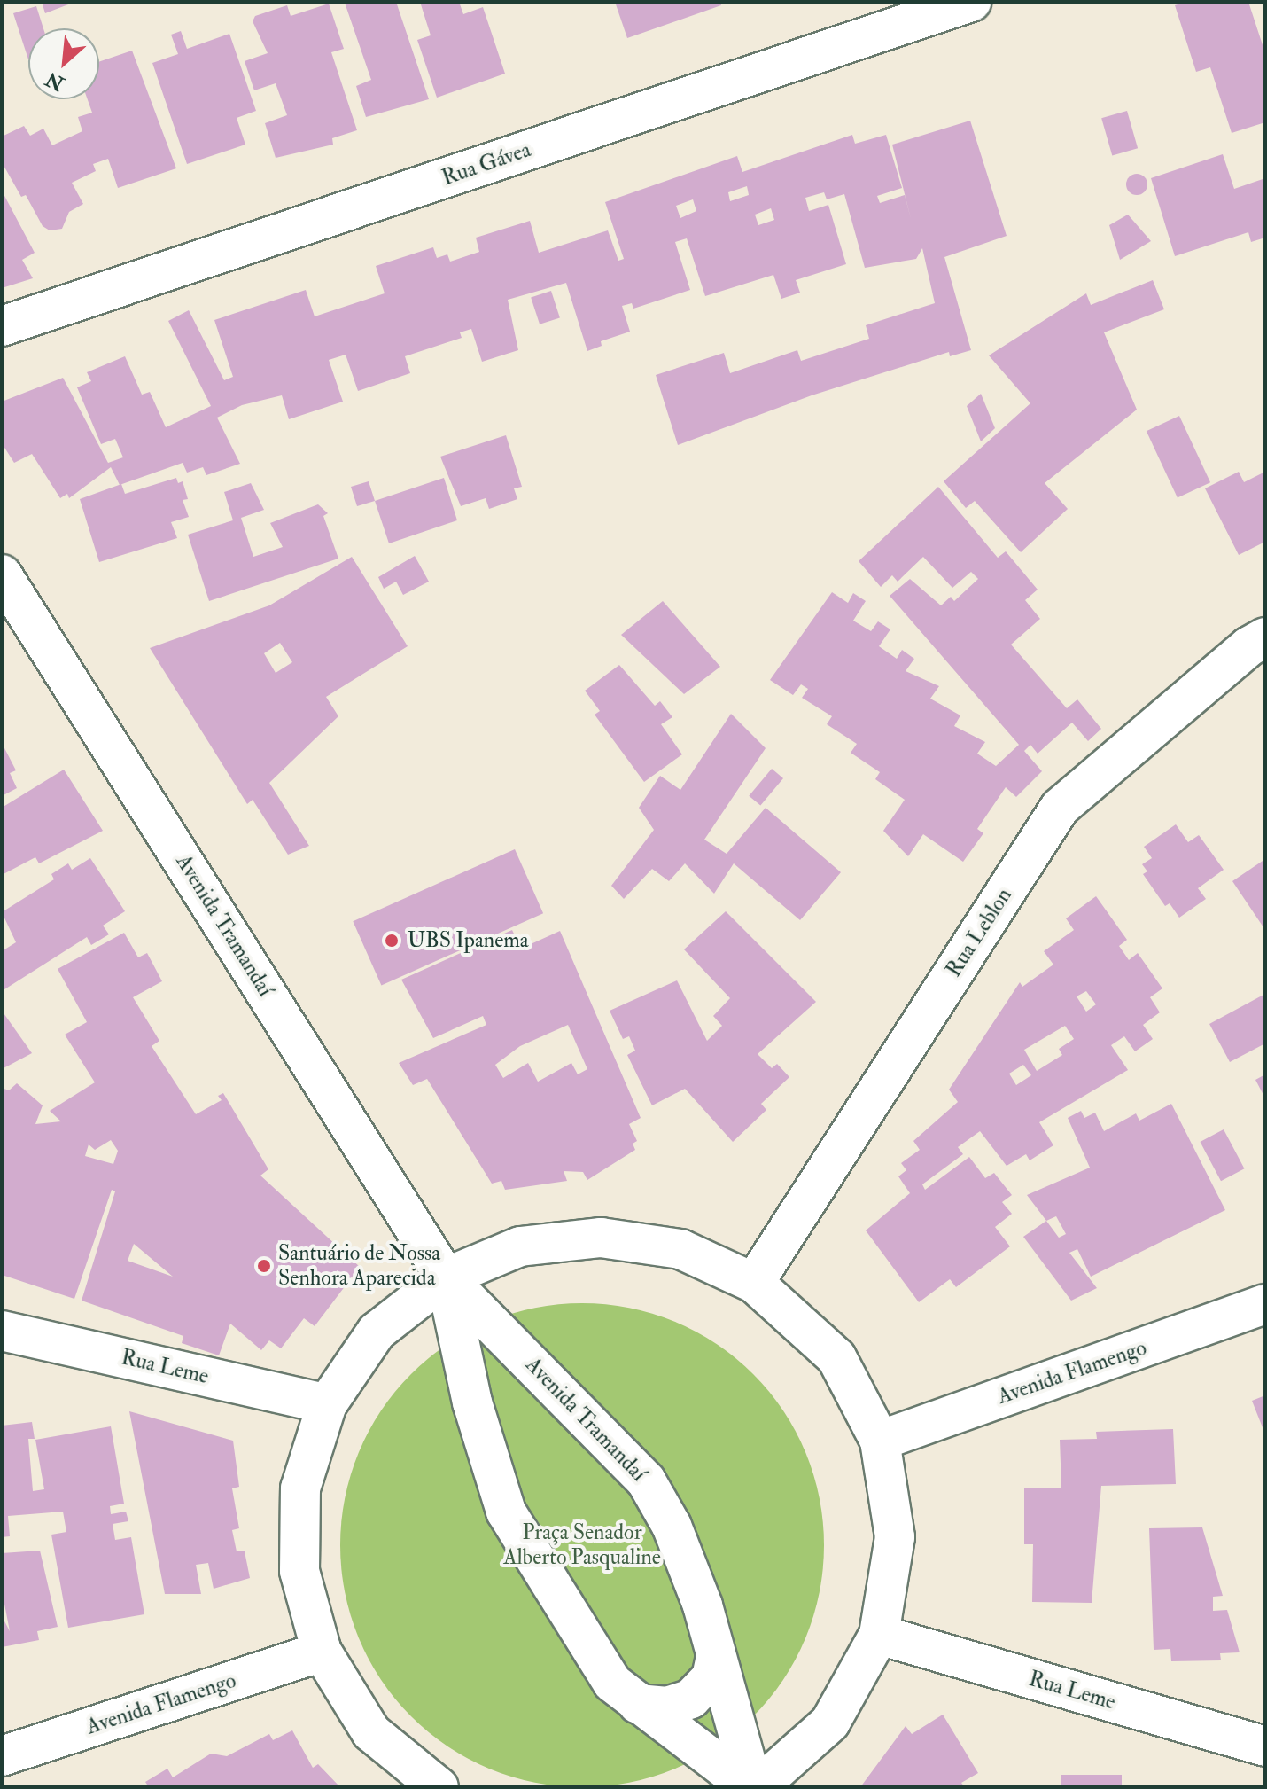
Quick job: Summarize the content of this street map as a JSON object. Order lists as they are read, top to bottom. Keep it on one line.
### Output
{"streets":{"street":["Rua Gávea","Avenida Tramandaí","Rua Leblon","Rua Leme","Avenida Flamengo"]},"parks":["Praça Senador Alberto Pasqualine"],"places":["UBS Ipanema","Santuário de Nossa Senhora Aparecida"],"north":"bottom left"}
